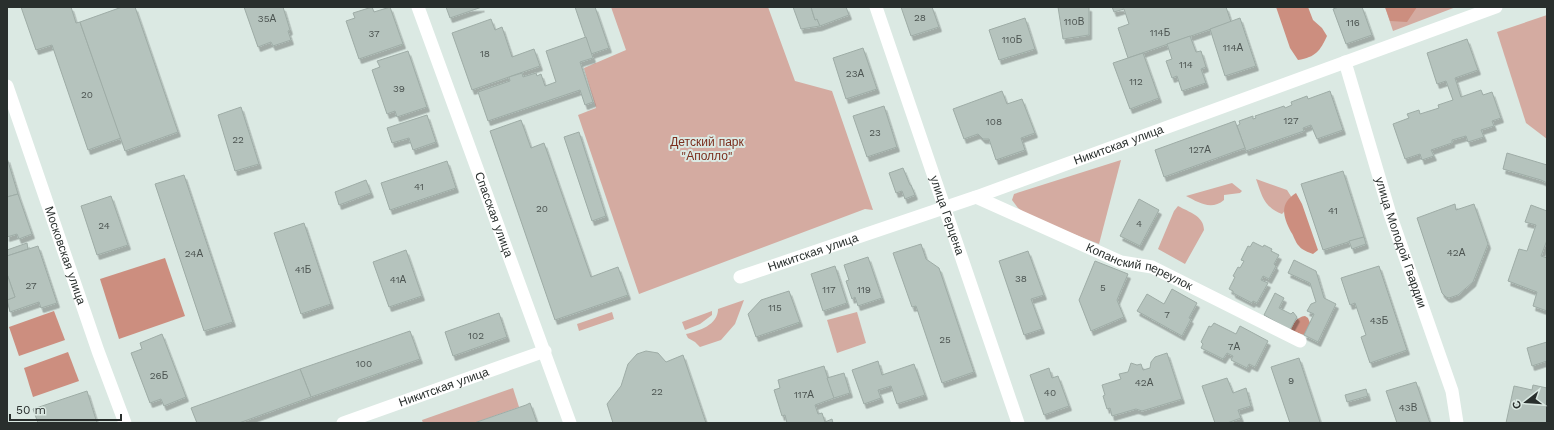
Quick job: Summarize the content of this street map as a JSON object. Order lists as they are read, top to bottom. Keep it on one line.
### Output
{"streets":{"street":["Никитская улица","Спасская улица","улица Герцена","улица Молодой Гвардии","Московская улица","Копанский переулок"]},"crossings":[["Никитская улица","Спасская улица"],["Никитская улица","улица Герцена"],["Никитская улица","улица Молодой Гвардии"],["Никитская улица","Копанский переулок"]],"parks":["Детский парк \"Аполло\""],"house_numbers":["28","35А","110В","116","114Б","37","110Б","114А","18","114","23А","112","39","20","127","108","23","22","127А","41","20","41","4","24","42А","24А","41Б","38","41А","27","5","117","119","115","7","43Б","102","25","7А","100","26Б","9","42А","22","40","117А","43В"],"scale_bar":"50 m","north":"left"}
